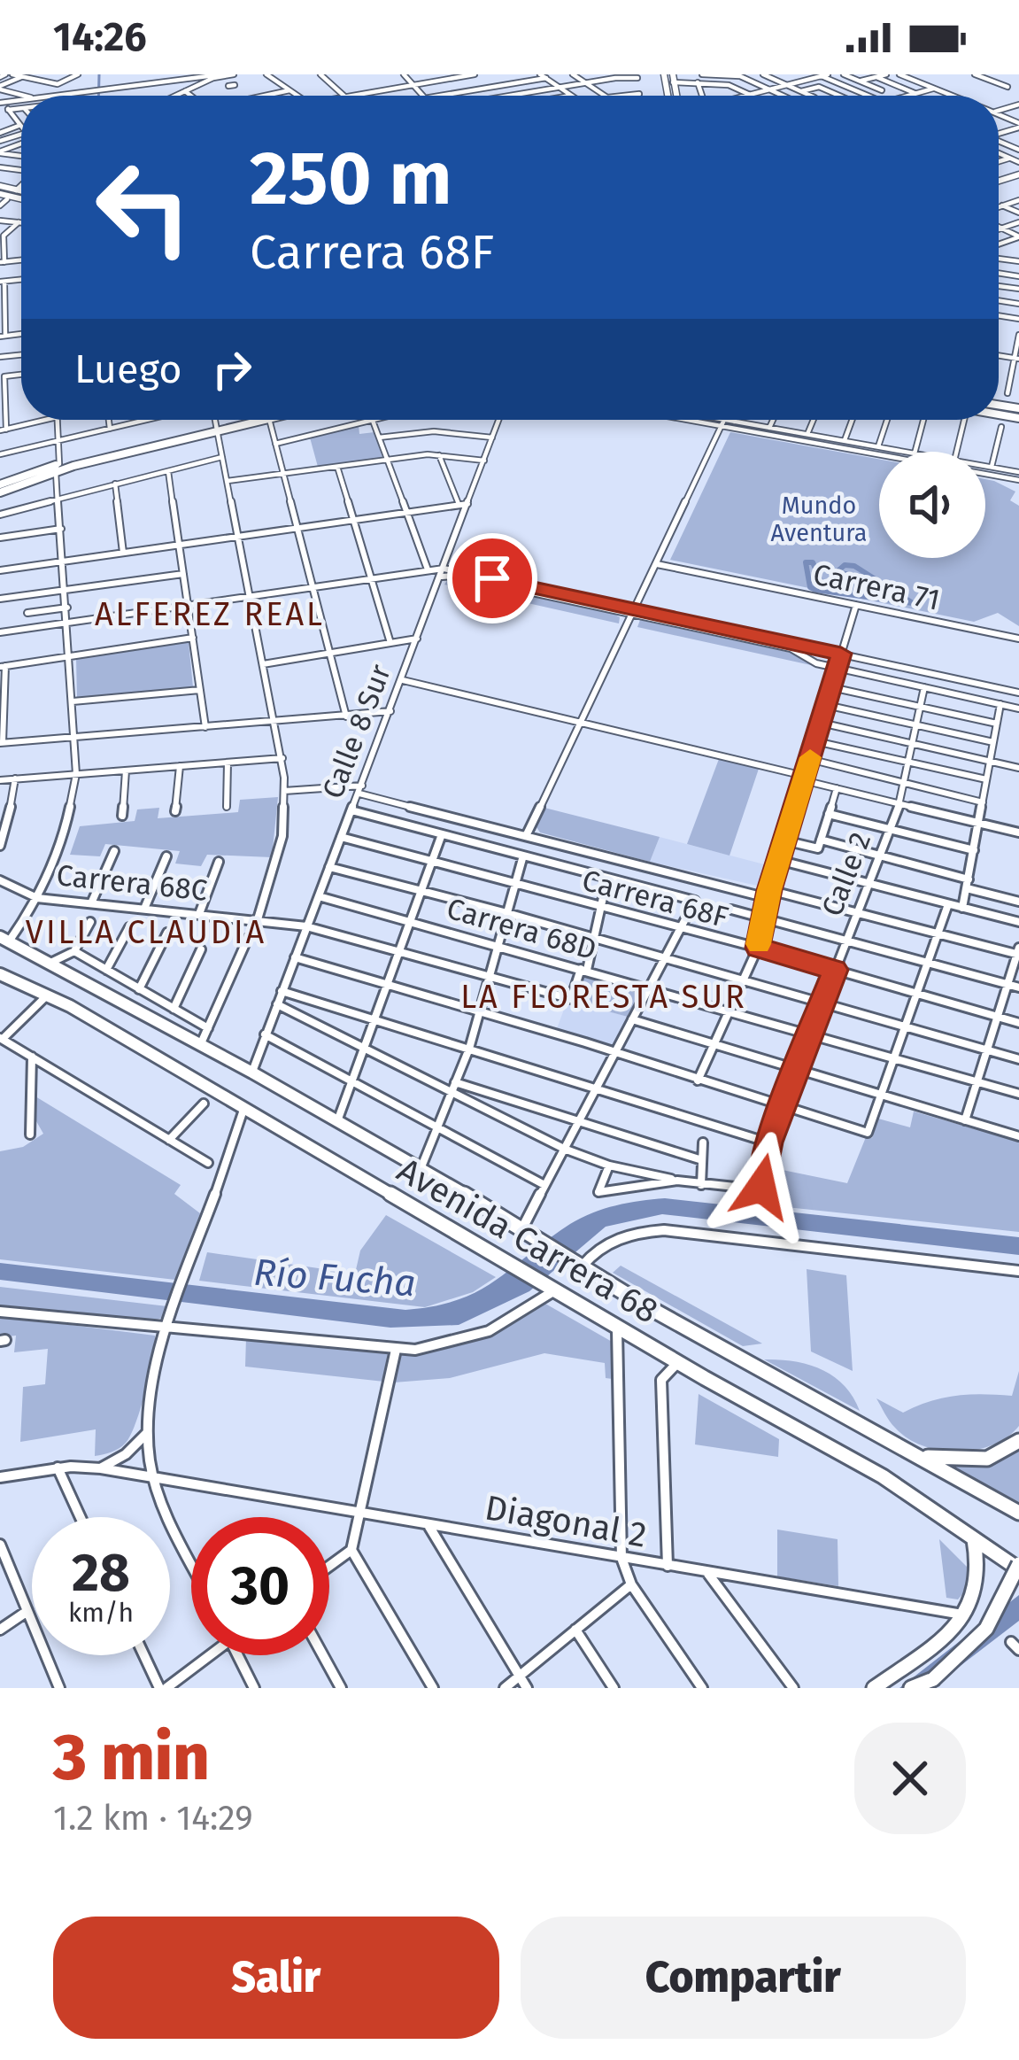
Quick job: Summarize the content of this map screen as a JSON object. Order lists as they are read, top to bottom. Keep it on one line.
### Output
{"streets":{"main road":["Avenida Carrera 68"],"street":["Carrera 71","Calle 8 Sur","Calle 2","Carrera 68C","Carrera 68F","Carrera 68D","Diagonal 2"]},"crossings":[["Calle 8 Sur","Carrera 68C"],["Calle 8 Sur","Carrera 68F"],["Calle 8 Sur","Carrera 68D"],["Calle 8 Sur","Avenida Carrera 68"],["Calle 2","Carrera 68F"],["Calle 2","Carrera 68D"],["Carrera 68C","Carrera 68D"]],"districts":["ALFEREZ REAL","VILLA CLAUDIA","LA FLORESTA SUR"],"water":["Río Fucha"],"parks":["Mundo Aventura"],"page":{"status":"14:26","turn":["250 m","Carrera 68F"],"then":"Luego","speed":"28 km/h","limit":"30","heading":["3 min","1.2 km · 14:29"],"buttons":["Salir","Compartir"]}}
